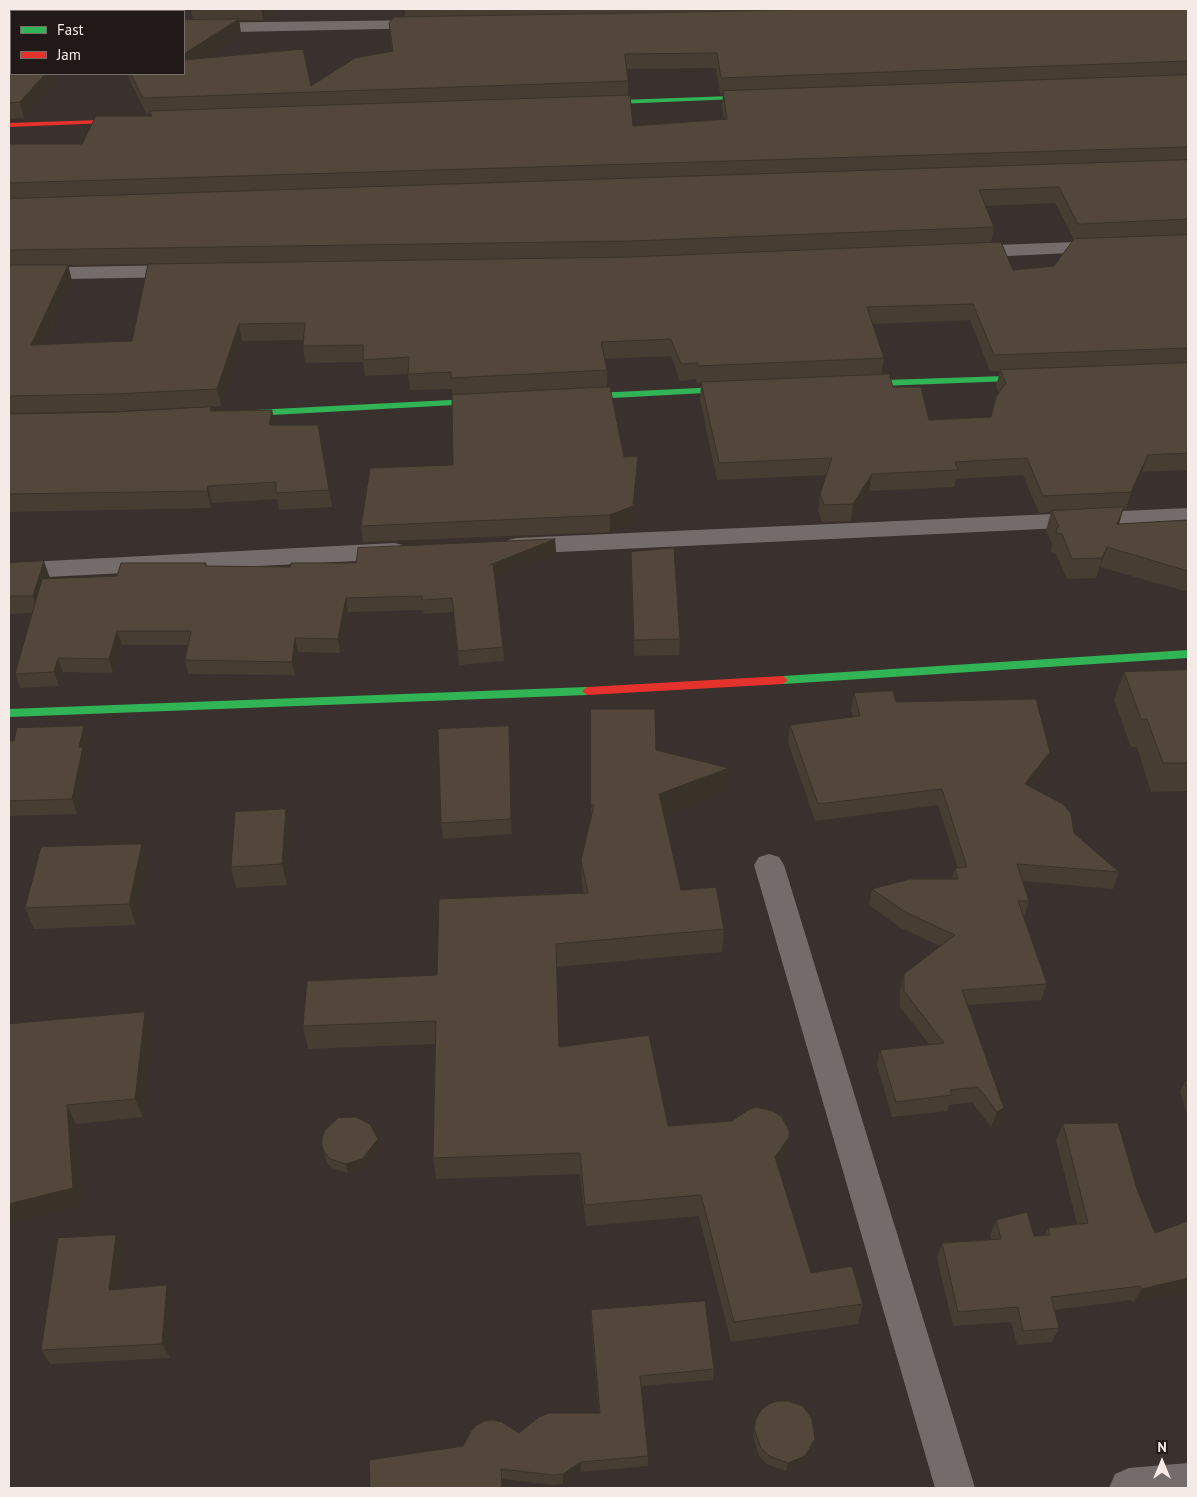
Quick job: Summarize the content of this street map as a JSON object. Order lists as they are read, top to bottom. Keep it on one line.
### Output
{"legend":["Fast","Jam"],"north":"top"}
